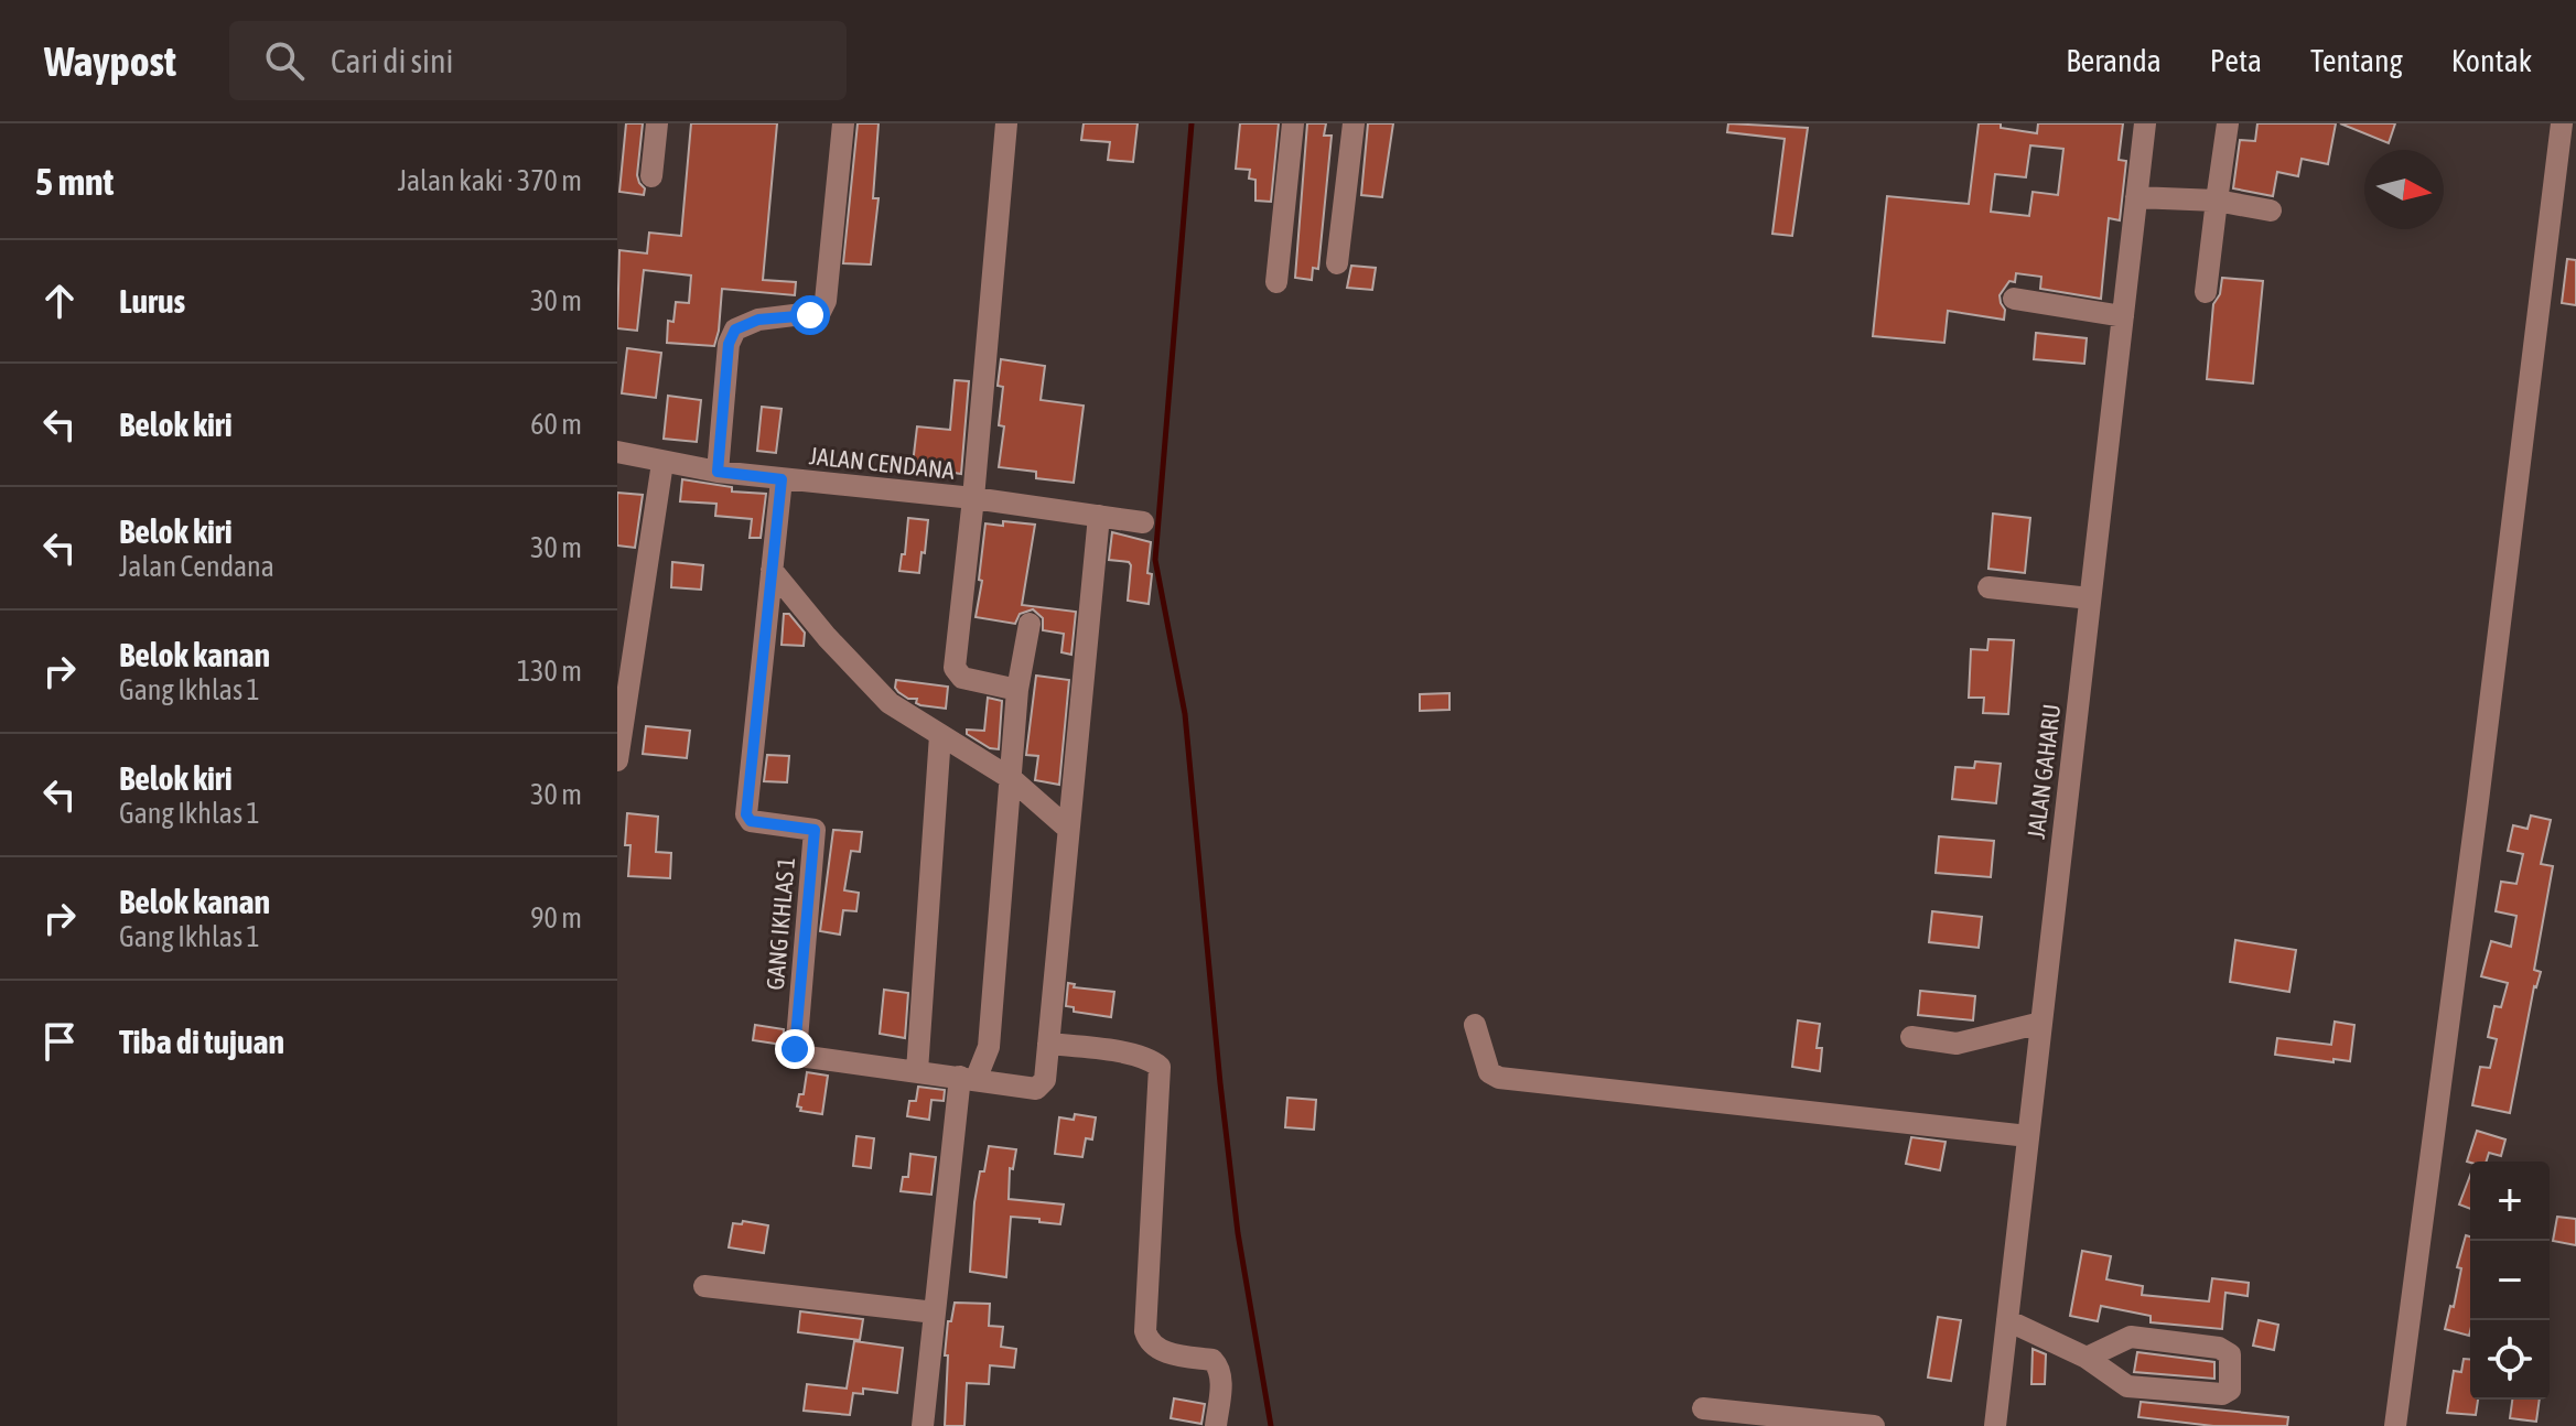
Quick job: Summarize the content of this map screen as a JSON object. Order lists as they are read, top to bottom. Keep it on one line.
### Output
{"streets":{"street":["JALAN CENDANA","JALAN GAHARU","GANG IKHLAS 1"]},"crossings":[["JALAN CENDANA","GANG IKHLAS 1"]],"north":"right","page":{"header":"Waypost","search":"Cari di sini","nav":["Beranda","Peta","Tentang","Kontak"],"heading":["5 mnt","Jalan kaki · 370 m"],"list":[["Lurus","30 m"],["Belok kiri","60 m"],["Belok kiri","Jalan Cendana","30 m"],["Belok kanan","Gang Ikhlas 1","130 m"],["Belok kiri","Gang Ikhlas 1","30 m"],["Belok kanan","Gang Ikhlas 1","90 m"],"Tiba di tujuan"],"map_buttons":["+","−"]}}
